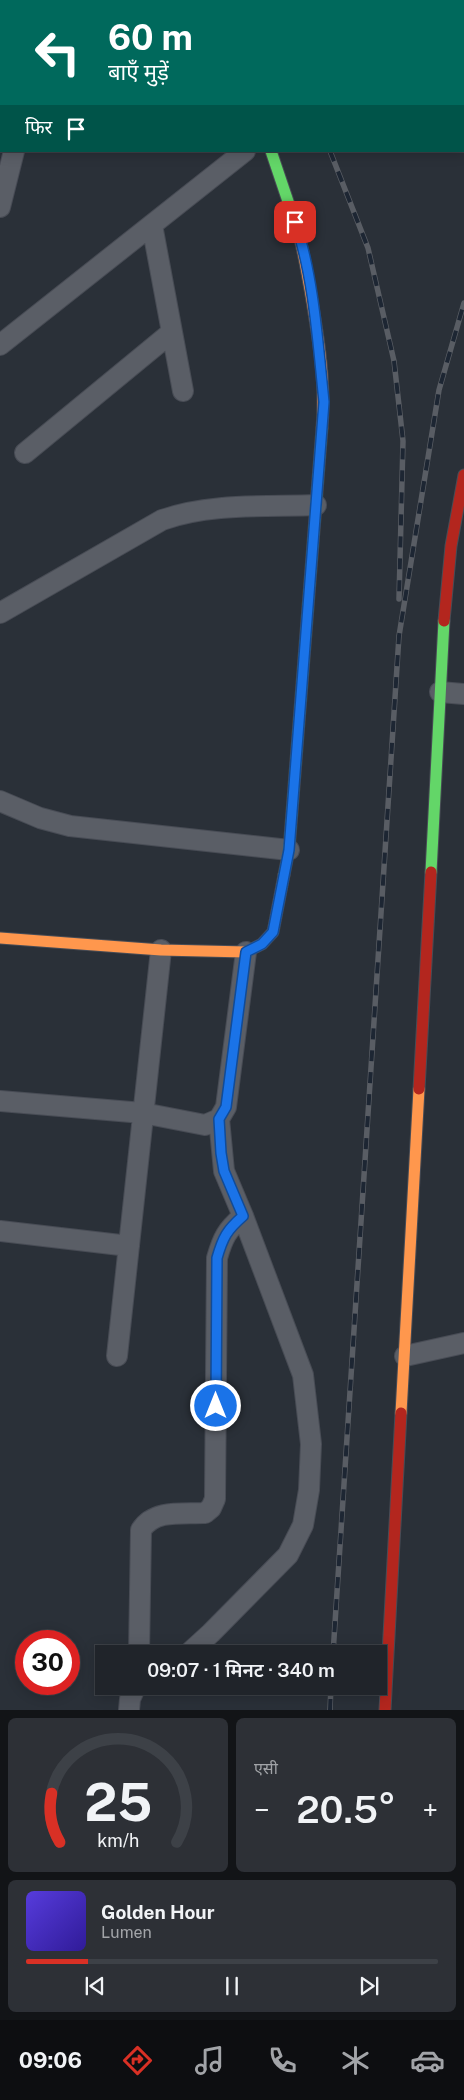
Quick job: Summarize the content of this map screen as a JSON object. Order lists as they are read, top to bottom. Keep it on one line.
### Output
{"page":{"turn":["60 m","बाएँ मुड़ें"],"then":"फिर","limit":"30","trip":"09:07 · 1 मिनट · 340 m","tile":"एसी","heat":["−","20.5°","+"],"song":["Golden Hour","Lumen"],"tabs":"09:06","gauge":["25","km/h"]}}
